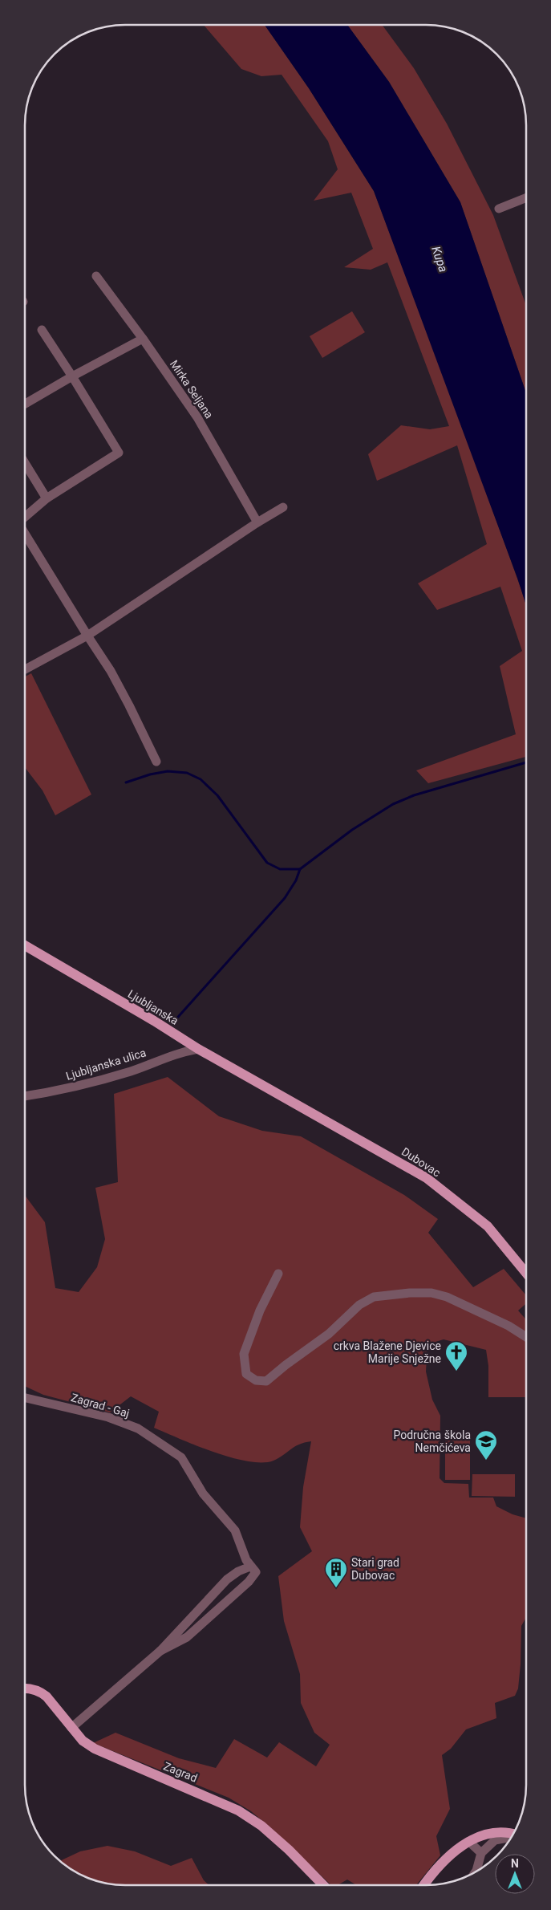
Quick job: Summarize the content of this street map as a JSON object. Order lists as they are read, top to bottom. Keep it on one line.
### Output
{"streets":{"main road":["Ljubljanska","Dubovac","Zagrad"],"street":["Mirka Seljana","Ljubljanska ulica","Zagrad - Gaj"]},"crossings":[["Ljubljanska","Ljubljanska ulica"],["Ljubljanska","Dubovac"]],"water":["Kupa"],"places":{"church":["crkva Blažene Djevice Marije Snježne"],"school or university":["Područna škola Nemčićeva"],"building":["Stari grad Dubovac"]},"north":"top"}
